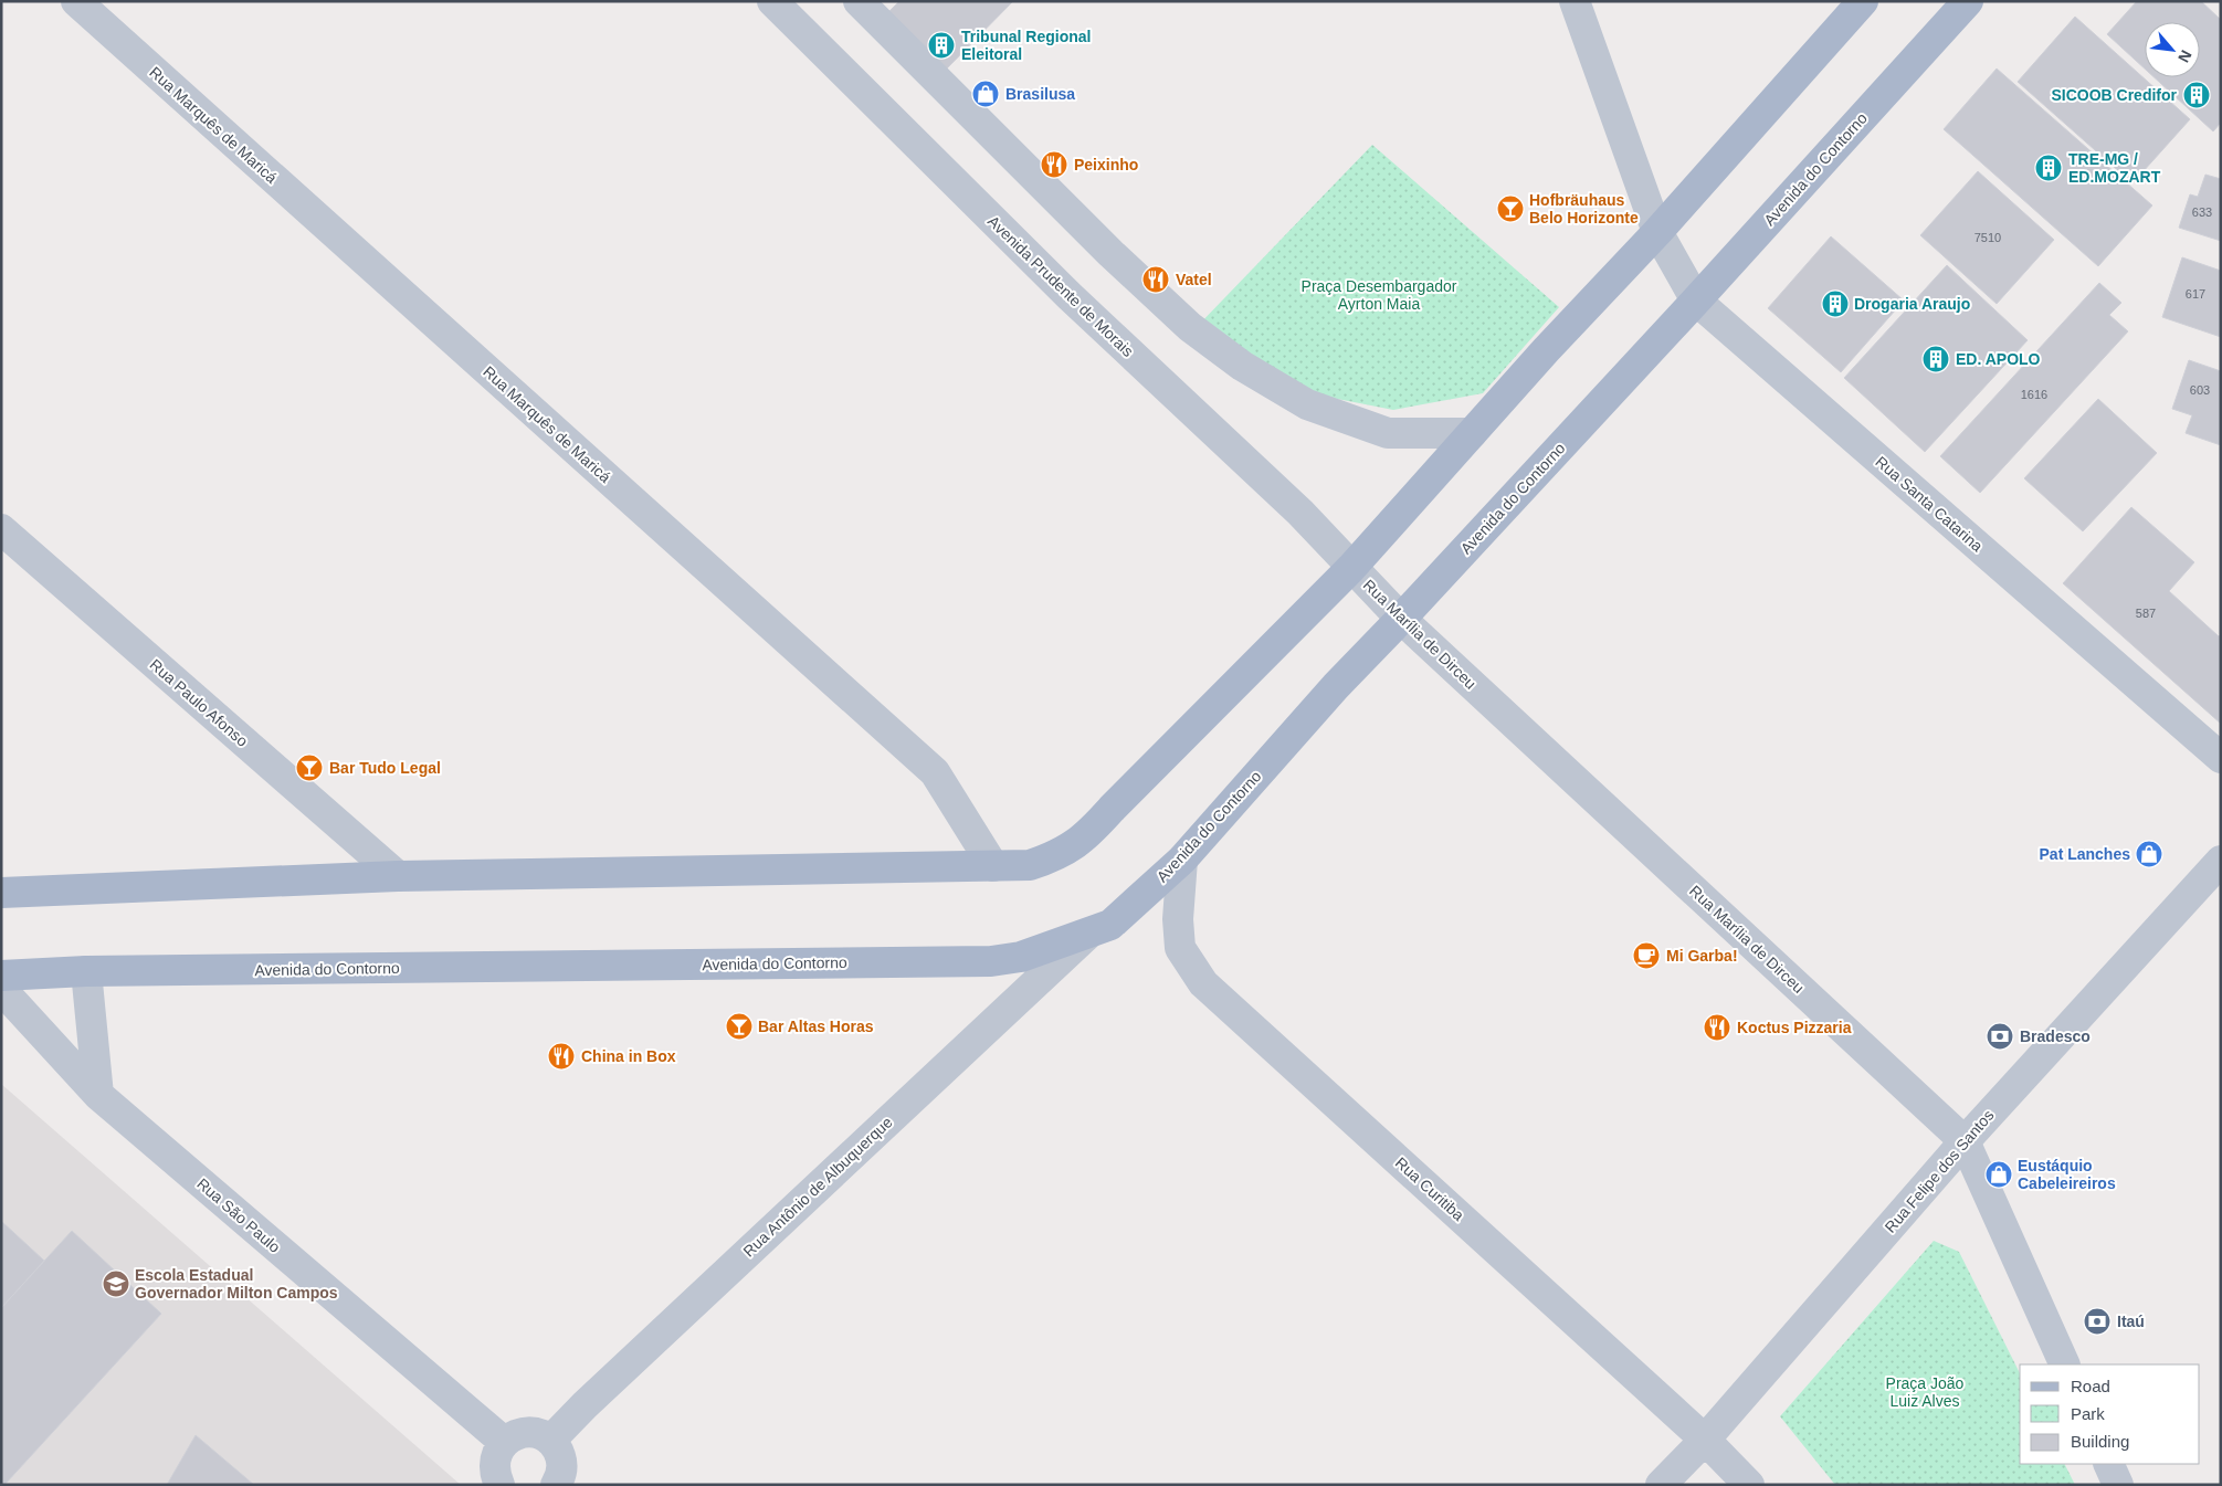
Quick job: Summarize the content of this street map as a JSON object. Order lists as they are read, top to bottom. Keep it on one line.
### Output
{"streets":{"main road":["Avenida do Contorno"],"street":["Rua Marquês de Maricá","Avenida Prudente de Morais","Rua Santa Catarina","Rua Marília de Dirceu","Rua Paulo Afonso","Rua Felipe dos Santos","Rua Antônio de Albuquerque","Rua Curitiba","Rua São Paulo"]},"crossings":[["Avenida do Contorno","Rua Santa Catarina"],["Avenida do Contorno","Rua Marília de Dirceu"],["Avenida do Contorno","Rua Antônio de Albuquerque"],["Avenida do Contorno","Rua Curitiba"],["Avenida Prudente de Morais","Rua Marília de Dirceu"],["Rua Marília de Dirceu","Rua Felipe dos Santos"],["Rua Felipe dos Santos","Rua Curitiba"]],"parks":["Praça Desembargador Ayrton Maia","Praça João Luiz Alves"],"places":{"building":["Tribunal Regional Eleitoral","SICOOB Credifor","TRE-MG / ED.MOZART","Drogaria Araujo","ED. APOLO"],"shop":["Brasilusa","Pat Lanches","Eustáquio Cabeleireiros"],"restaurant":["Peixinho","Vatel","Koctus Pizzaria","China in Box"],"bar":["Hofbräuhaus Belo Horizonte","Bar Tudo Legal","Bar Altas Horas"],"cafe":["Mi Garba!"],"bank":["Bradesco","Itaú"],"school or university":["Escola Estadual Governador Milton Campos"]},"house_numbers":["633","7510","617","603","1616","587"],"legend":["Road","Park","Building"],"north":"bottom right"}
